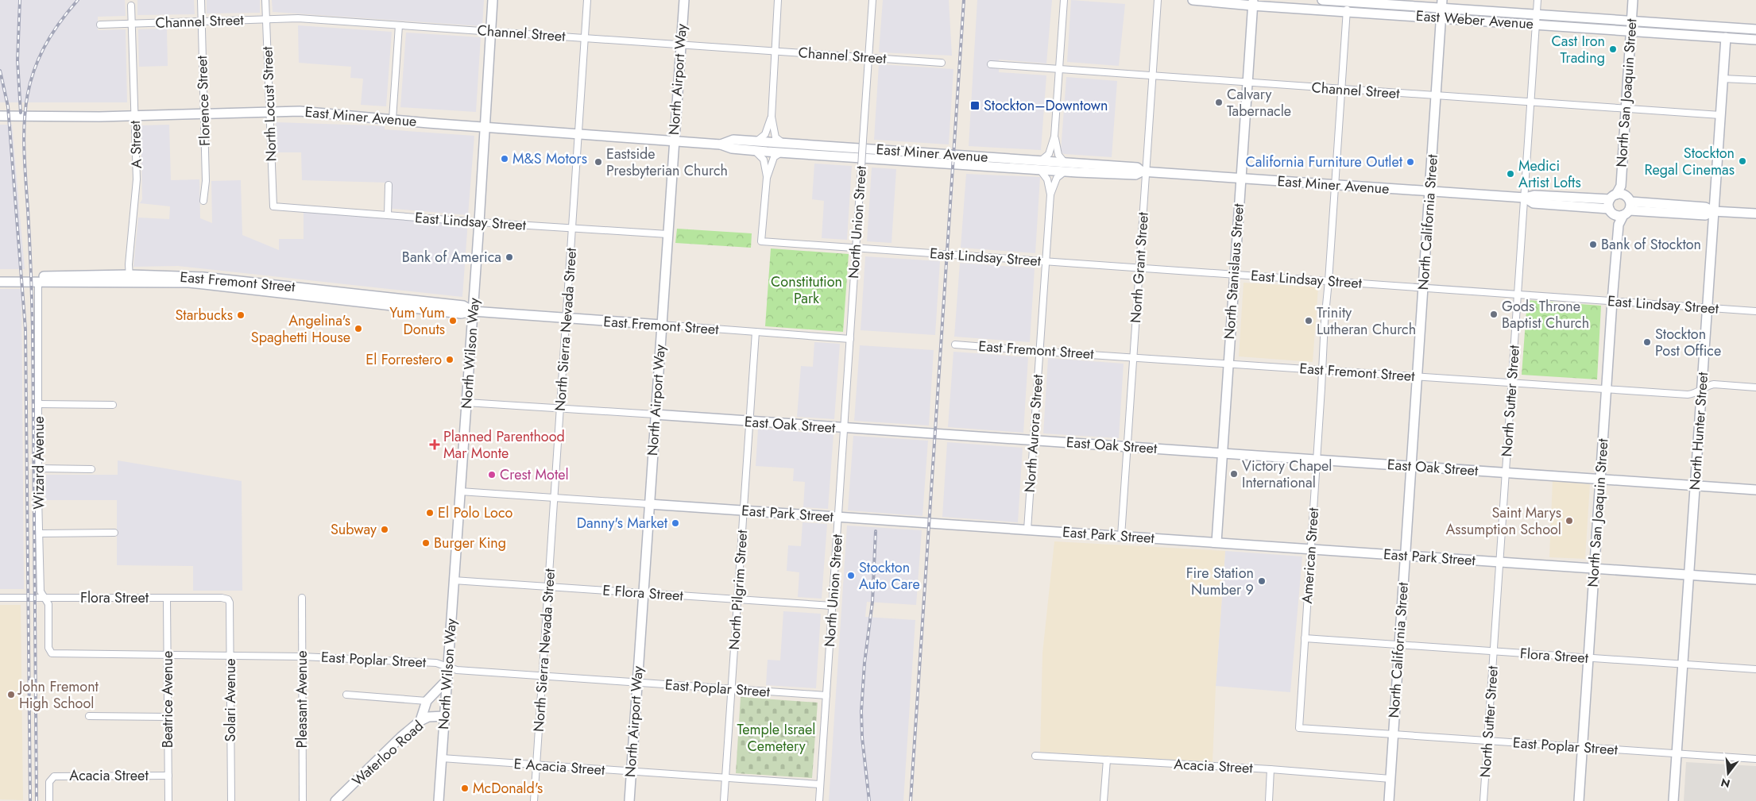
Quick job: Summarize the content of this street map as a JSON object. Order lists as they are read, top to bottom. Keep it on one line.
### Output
{"streets":{"street":["East Weber Avenue","Channel Street","North Airport Way","North San Joaquin Street","Florence Street","North Locust Street","East Miner Avenue","A Street","East Lindsay Street","North Union Street","North California Street","North Grant Street","North Stanislaus Street","East Fremont Street","North Sierra Nevada Street","North Wilson Way","North Sutter Street","East Oak Street","North Hunter Street","North Aurora Street","Wizard Avenue","East Park Street","American Street","North Pilgrim Street","E Flora Street","Flora Street","East Poplar Street","Beatrice Avenue","Pleasant Avenue","Solari Avenue","Waterloo Road","Acacia Street","E Acacia Street"]},"crossings":[["East Weber Avenue","North San Joaquin Street"],["East Weber Avenue","North California Street"],["East Weber Avenue","North Stanislaus Street"],["East Weber Avenue","North Sutter Street"],["East Weber Avenue","North Hunter Street"],["East Weber Avenue","American Street"],["Channel Street","North Airport Way"],["Channel Street","North San Joaquin Street"],["Channel Street","Florence Street"],["Channel Street","North Locust Street"],["Channel Street","A Street"],["Channel Street","North Union Street"],["Channel Street","North California Street"],["Channel Street","North Grant Street"],["Channel Street","North Stanislaus Street"],["Channel Street","North Sierra Nevada Street"],["Channel Street","North Wilson Way"],["Channel Street","North Sutter Street"],["Channel Street","North Hunter Street"],["Channel Street","American Street"],["North Airport Way","East Miner Avenue"],["North Airport Way","East Lindsay Street"],["North Airport Way","East Fremont Street"],["North Airport Way","East Oak Street"],["North Airport Way","East Park Street"],["North Airport Way","E Flora Street"],["North Airport Way","East Poplar Street"],["North Airport Way","E Acacia Street"],["North San Joaquin Street","East Miner Avenue"],["North San Joaquin Street","East Lindsay Street"],["North San Joaquin Street","East Fremont Street"],["North San Joaquin Street","East Oak Street"],["North San Joaquin Street","East Park Street"],["North San Joaquin Street","Flora Street"],["North San Joaquin Street","East Poplar Street"],["Florence Street","East Miner Avenue"],["North Locust Street","East Miner Avenue"],["North Locust Street","East Lindsay Street"],["East Miner Avenue","A Street"],["East Miner Avenue","North California Street"],["East Miner Avenue","North Grant Street"],["East Miner Avenue","North Stanislaus Street"],["East Miner Avenue","North Sierra Nevada Street"],["East Miner Avenue","North Wilson Way"],["East Miner Avenue","North Sutter Street"],["East Miner Avenue","North Hunter Street"],["East Miner Avenue","North Aurora Street"],["East Miner Avenue","American Street"],["A Street","East Fremont Street"],["East Lindsay Street","North Union Street"],["East Lindsay Street","North California Street"],["East Lindsay Street","North Grant Street"],["East Lindsay Street","North Stanislaus Street"],["East Lindsay Street","North Sierra Nevada Street"],["East Lindsay Street","North Wilson Way"],["East Lindsay Street","North Sutter Street"],["East Lindsay Street","North Hunter Street"],["East Lindsay Street","North Aurora Street"],["East Lindsay Street","American Street"],["North Union Street","East Fremont Street"],["North Union Street","East Oak Street"],["North Union Street","East Park Street"],["North Union Street","E Flora Street"],["North Union Street","East Poplar Street"],["North Union Street","E Acacia Street"],["North California Street","East Fremont Street"],["North California Street","East Oak Street"],["North California Street","East Park Street"],["North California Street","Flora Street"],["North California Street","East Poplar Street"],["North California Street","Acacia Street"],["North Grant Street","East Fremont Street"],["North Grant Street","East Oak Street"],["North Grant Street","East Park Street"],["North Stanislaus Street","East Fremont Street"],["North Stanislaus Street","East Oak Street"],["North Stanislaus Street","East Park Street"],["East Fremont Street","North Sierra Nevada Street"],["East Fremont Street","North Wilson Way"],["East Fremont Street","North Sutter Street"],["East Fremont Street","North Hunter Street"],["East Fremont Street","North Aurora Street"],["East Fremont Street","Wizard Avenue"],["East Fremont Street","American Street"],["East Fremont Street","North Pilgrim Street"],["North Sierra Nevada Street","East Oak Street"],["North Sierra Nevada Street","East Park Street"],["North Sierra Nevada Street","E Flora Street"],["North Sierra Nevada Street","East Poplar Street"],["North Sierra Nevada Street","E Acacia Street"],["North Wilson Way","East Oak Street"],["North Wilson Way","East Park Street"],["North Wilson Way","E Flora Street"],["North Wilson Way","East Poplar Street"],["North Wilson Way","Waterloo Road"],["North Wilson Way","E Acacia Street"],["North Sutter Street","East Oak Street"],["North Sutter Street","East Park Street"],["North Sutter Street","Flora Street"],["North Sutter Street","East Poplar Street"],["East Oak Street","North Hunter Street"],["East Oak Street","North Aurora Street"],["East Oak Street","American Street"],["East Oak Street","North Pilgrim Street"],["North Hunter Street","East Park Street"],["North Hunter Street","Flora Street"],["North Hunter Street","East Poplar Street"],["North Aurora Street","East Park Street"],["Wizard Avenue","Flora Street"],["Wizard Avenue","East Poplar Street"],["East Park Street","American Street"],["East Park Street","North Pilgrim Street"],["American Street","Flora Street"],["American Street","East Poplar Street"],["North Pilgrim Street","E Flora Street"],["North Pilgrim Street","East Poplar Street"],["North Pilgrim Street","E Acacia Street"],["Flora Street","Beatrice Avenue"],["Flora Street","Solari Avenue"],["East Poplar Street","Beatrice Avenue"],["East Poplar Street","Pleasant Avenue"],["East Poplar Street","Solari Avenue"],["Beatrice Avenue","Acacia Street"]],"parks":["Constitution Park","Temple Israel Cemetery"],"places":{"other":["Cast Iron Trading","Calvary Tabernacle","M&S Motors","Stockton Regal Cinemas","Eastside Presbyterian Church","California Furniture Outlet","Medici Artist Lofts","Bank of Stockton","Bank of America","Gods Throne Baptist Church","Starbucks","Yum Yum Donuts","Trinity Lutheran Church","Angelina's Spaghetti House","Stockton Post Office","El Forrestero","Victory Chapel International","Crest Motel","El Polo Loco","Saint Marys Assumption School","Danny's Market","Subway","Burger King","Stockton Auto Care","Fire Station Number 9","John Fremont High School","McDonald's"],"transit":["Stockton–Downtown"],"health":["Planned Parenthood Mar Monte"]},"north":"bottom"}
